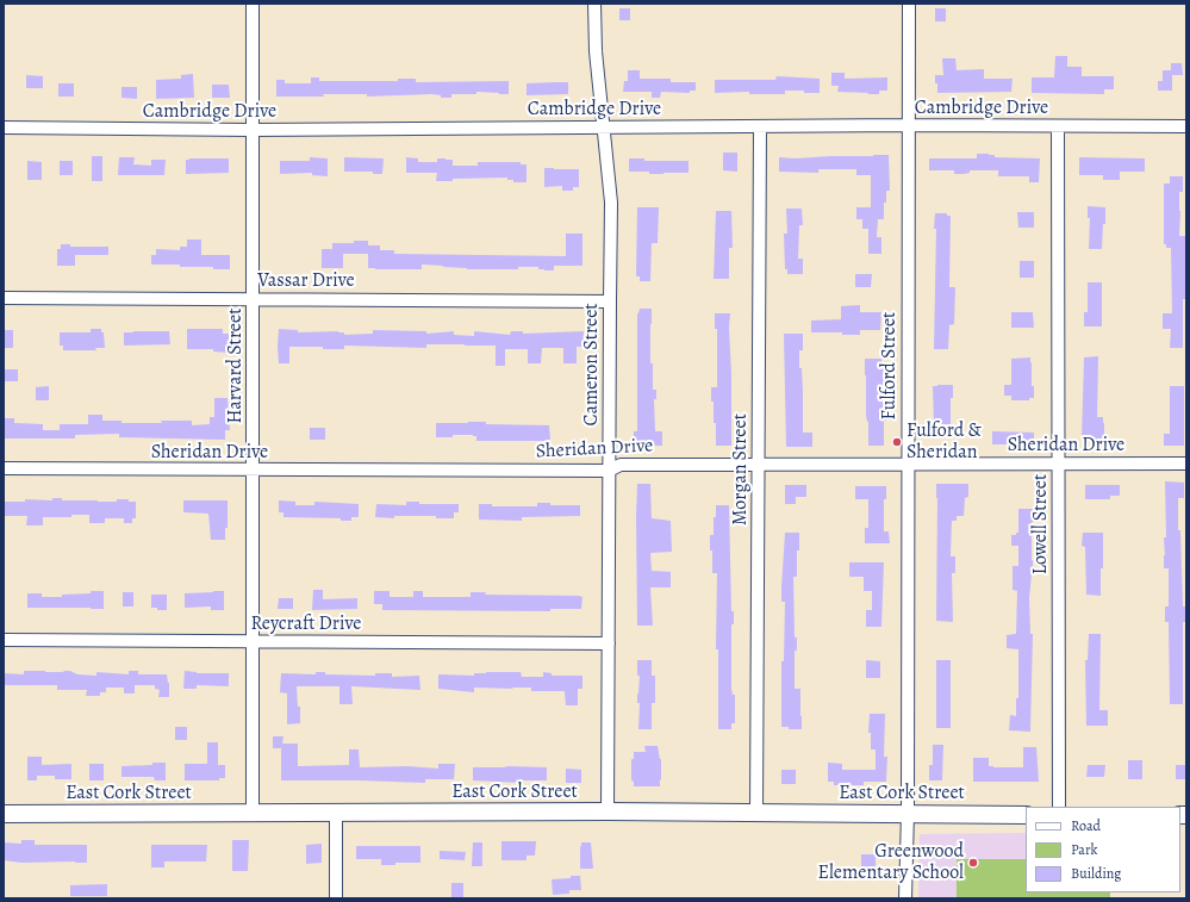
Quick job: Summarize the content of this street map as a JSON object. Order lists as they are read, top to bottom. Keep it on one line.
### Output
{"streets":{"street":["Cambridge Drive","Vassar Drive","Cameron Street","Harvard Street","Fulford Street","Sheridan Drive","Morgan Street","Lowell Street","Reycraft Drive","East Cork Street"]},"crossings":[["Cambridge Drive","Cameron Street"],["Cambridge Drive","Harvard Street"],["Cambridge Drive","Fulford Street"],["Cambridge Drive","Morgan Street"],["Cambridge Drive","Lowell Street"],["Vassar Drive","Cameron Street"],["Vassar Drive","Harvard Street"],["Cameron Street","Sheridan Drive"],["Cameron Street","Reycraft Drive"],["Cameron Street","East Cork Street"],["Harvard Street","Sheridan Drive"],["Harvard Street","Reycraft Drive"],["Harvard Street","East Cork Street"],["Fulford Street","Sheridan Drive"],["Fulford Street","East Cork Street"],["Sheridan Drive","Morgan Street"],["Sheridan Drive","Lowell Street"],["Morgan Street","East Cork Street"]],"places":["Fulford & Sheridan","Greenwood Elementary School"],"legend":["Road","Park","Building"]}
